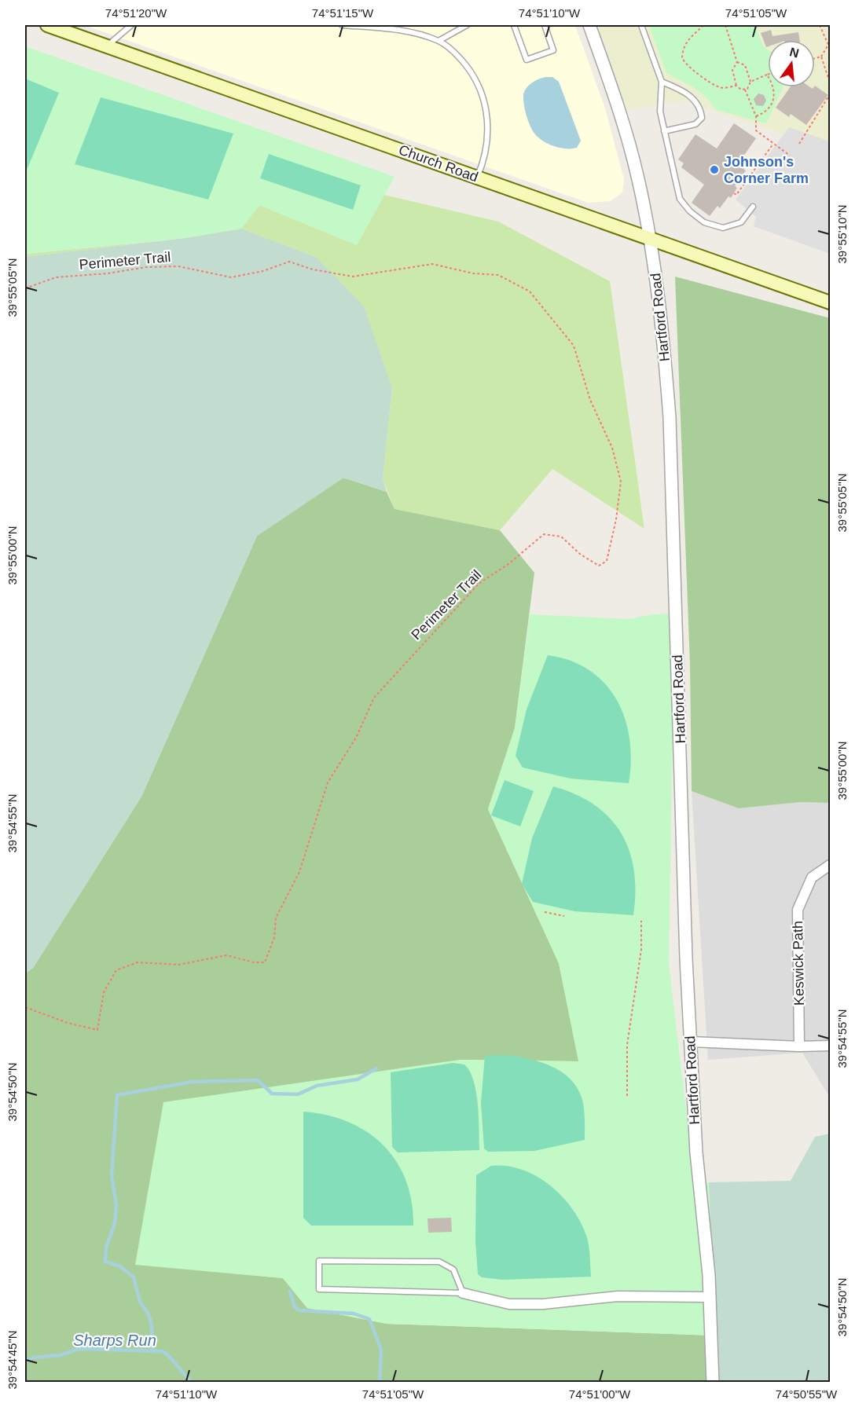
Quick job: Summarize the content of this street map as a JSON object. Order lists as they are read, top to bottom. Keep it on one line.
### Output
{"streets":{"main road":["Church Road"],"street":["Hartford Road","Keswick Path"],"path":["Perimeter Trail"]},"crossings":[["Church Road","Hartford Road"]],"water":["Sharps Run"],"places":["Johnson's Corner Farm"],"north":"top","coordinates":["74°51'20\"W","74°51'15\"W","74°51'10\"W","74°51'05\"W","39°55'10\"N","39°55'05\"N","39°55'00\"N","39°54'55\"N","39°54'50\"N","39°54'45\"N","74°51'00\"W","74°50'55\"W"]}
